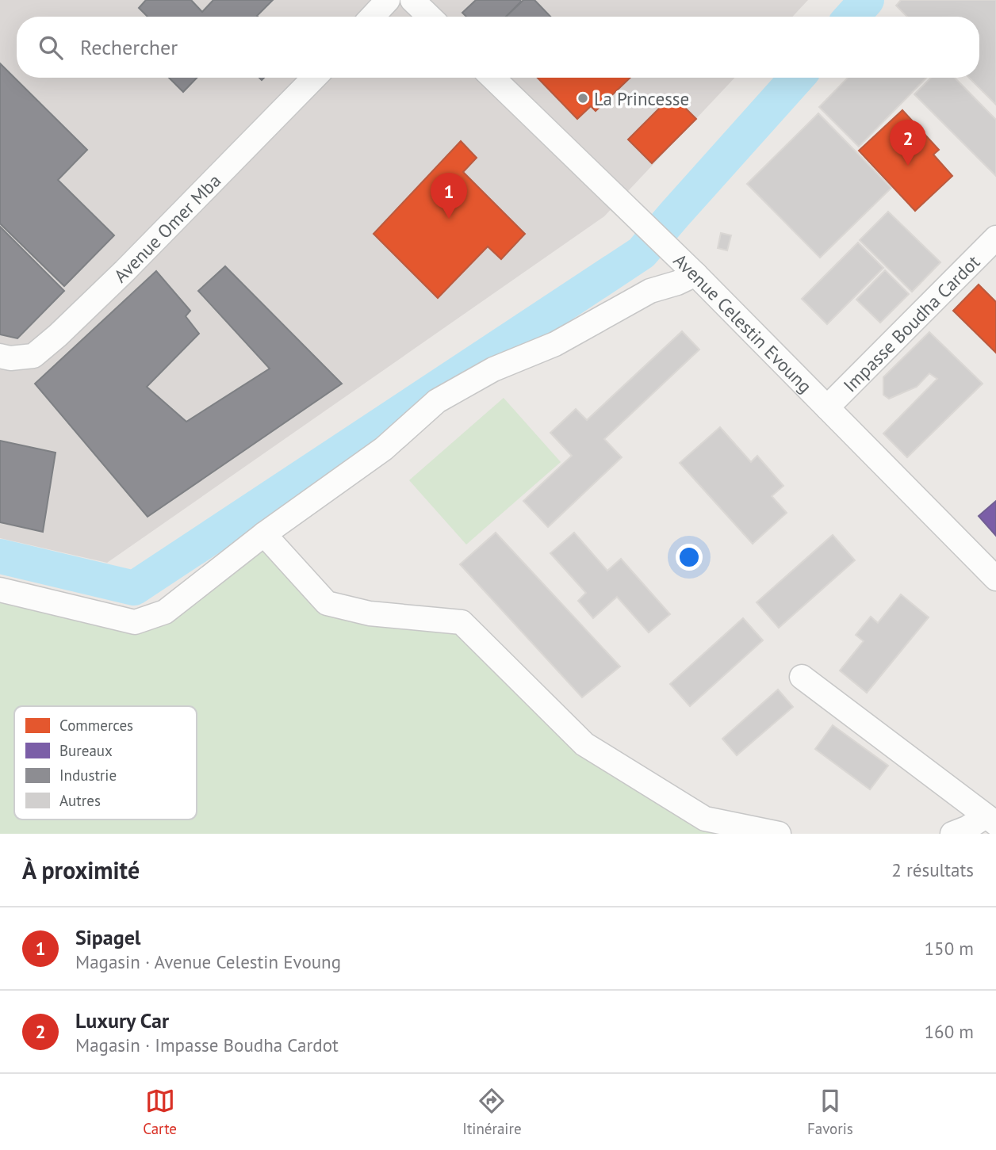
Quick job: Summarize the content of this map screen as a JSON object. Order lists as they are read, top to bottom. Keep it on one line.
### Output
{"streets":{"street":["Avenue Omer Mba","Avenue Celestin Evoung","Impasse Boudha Cardot"]},"crossings":[["Avenue Celestin Evoung","Impasse Boudha Cardot"]],"places":["La Princesse"],"legend":["Commerces","Bureaux","Industrie","Autres"],"page":{"search":"Rechercher","pins":["2","1"],"heading":["À proximité","2 résultats"],"list":[{"mark":"1","name":"Sipagel","note":"Magasin · Avenue Celestin Evoung","value":"150 m"},{"mark":"2","name":"Luxury Car","note":"Magasin · Impasse Boudha Cardot","value":"160 m"}],"nav":["Carte","Itinéraire","Favoris"]}}
